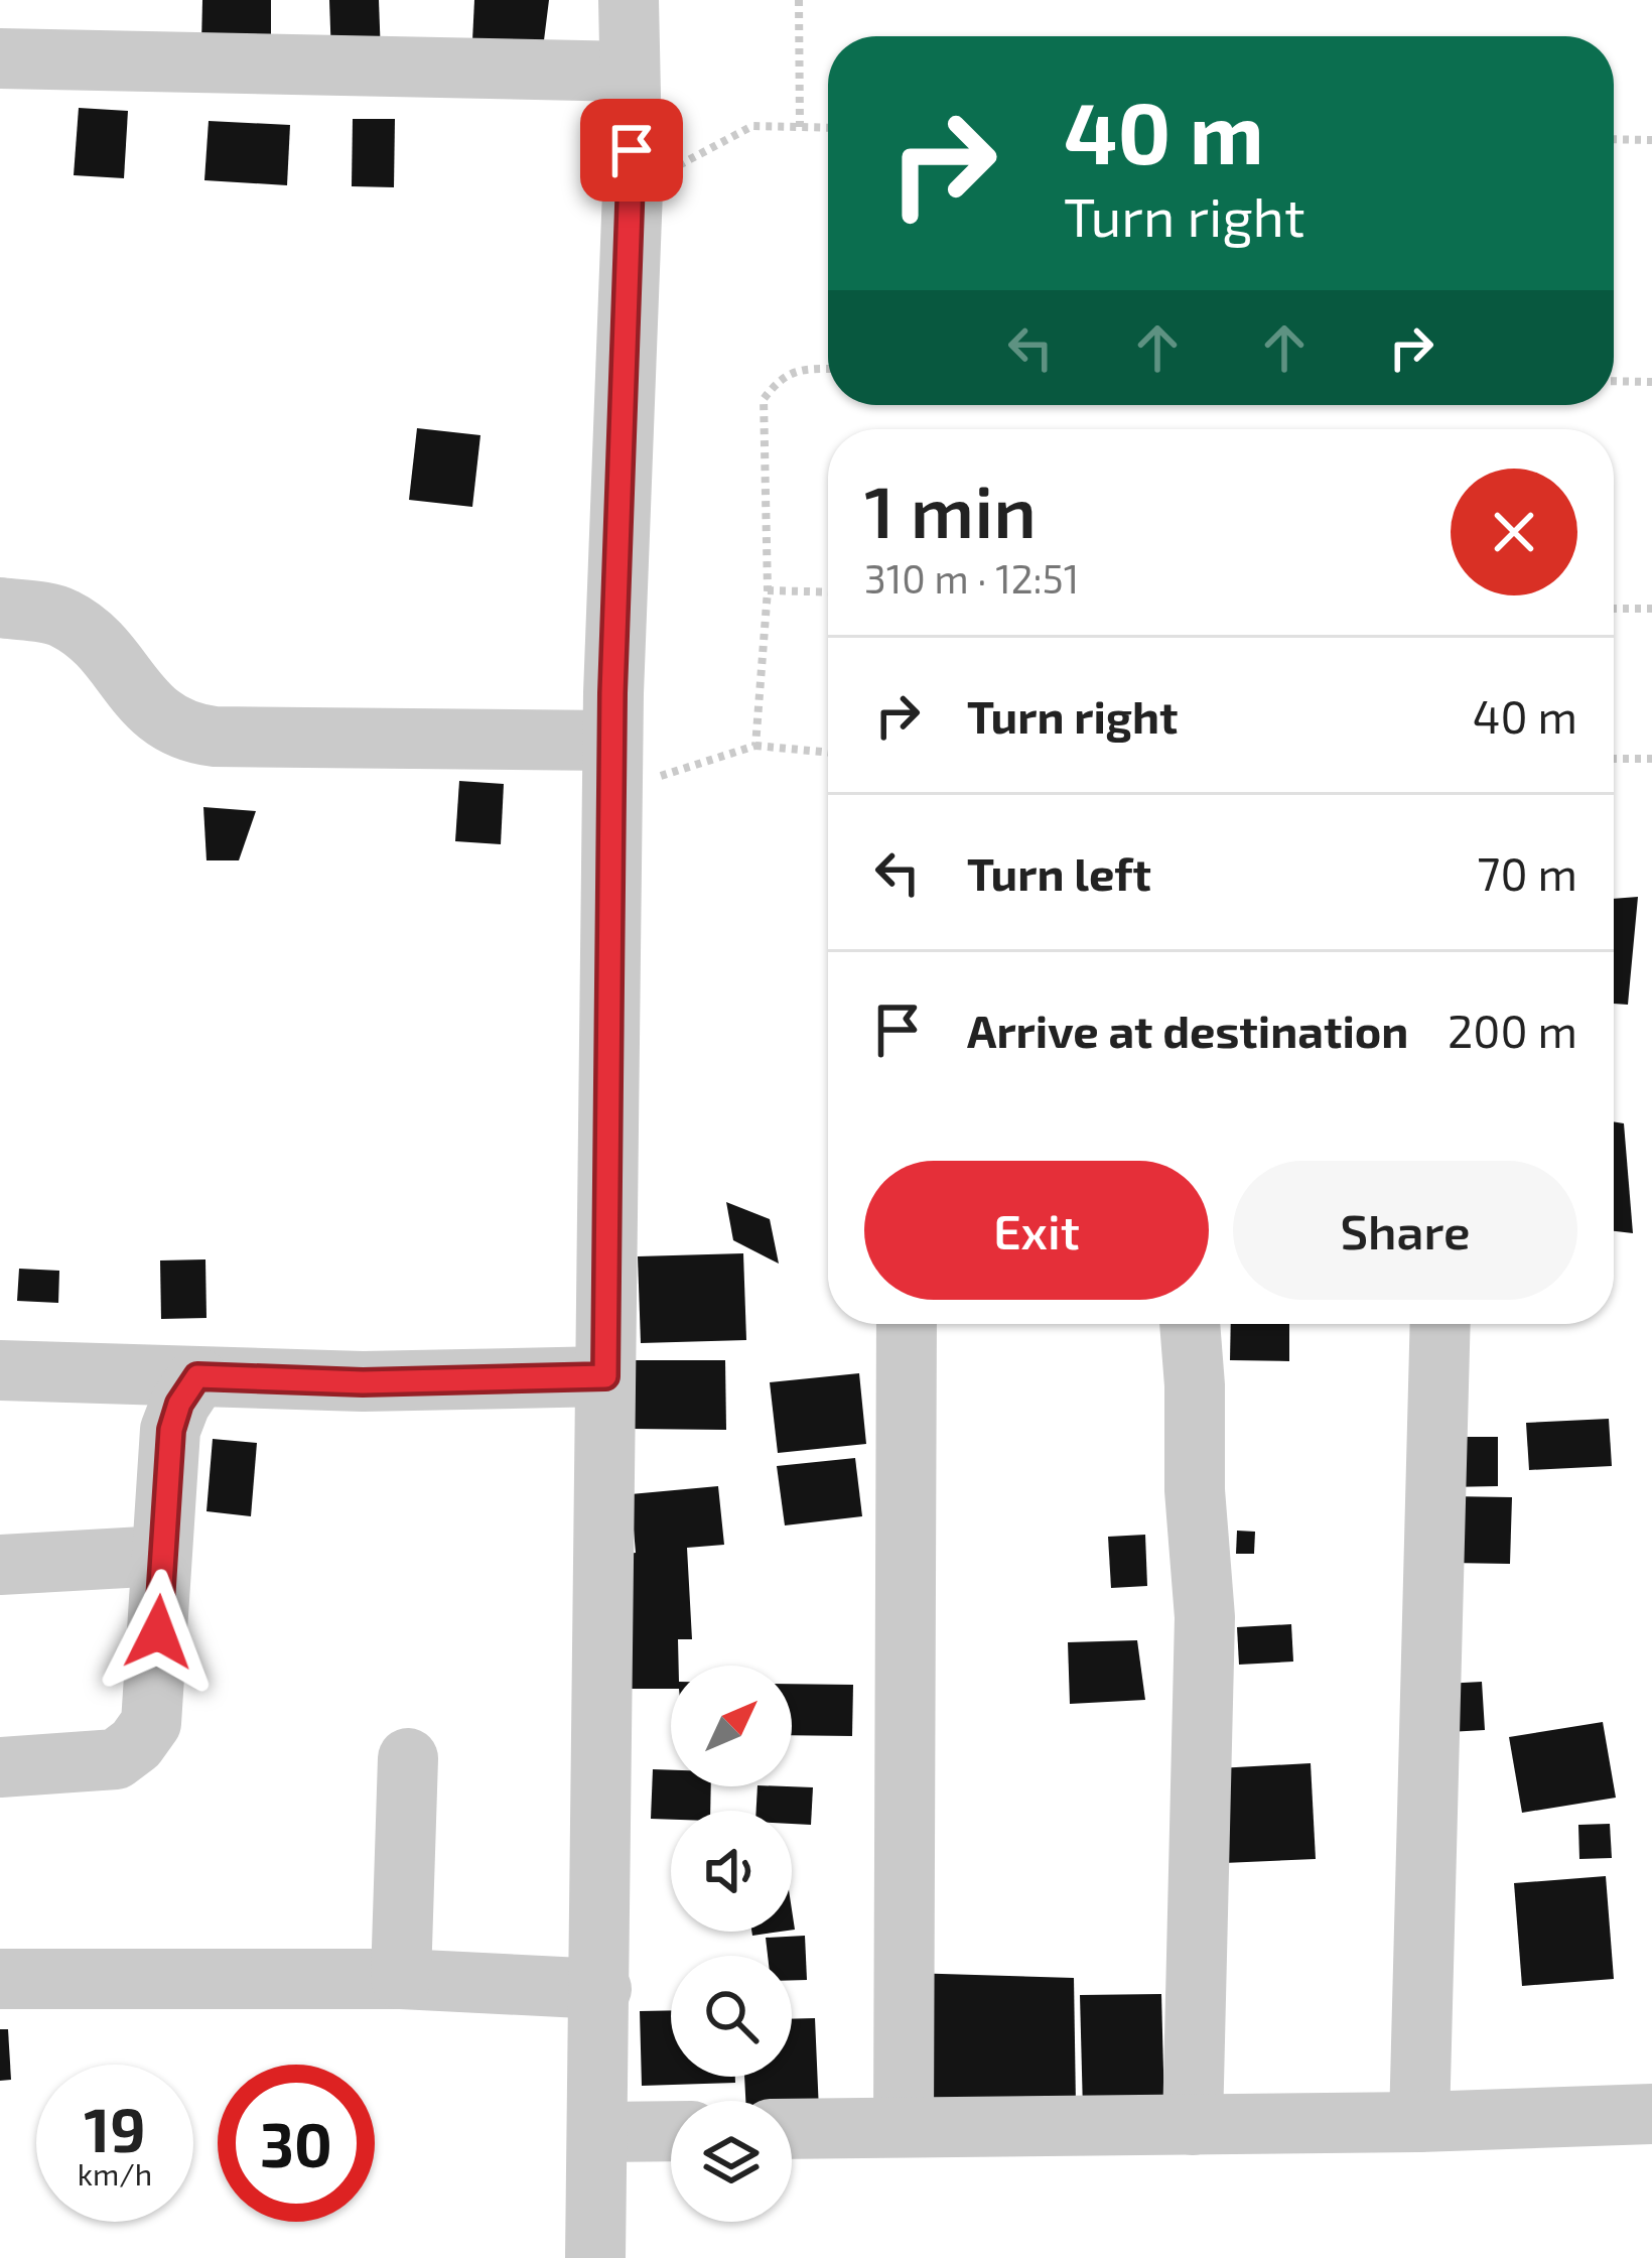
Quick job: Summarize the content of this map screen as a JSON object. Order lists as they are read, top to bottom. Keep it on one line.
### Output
{"north":"top right","page":{"turn":["40 m","Turn right"],"heading":["1 min","310 m · 12:51"],"list":[{"name":"Turn right","value":"40 m"},{"name":"Turn left","value":"70 m"},{"name":"Arrive at destination","value":"200 m"}],"buttons":["Exit","Share"],"speed":"19 km/h","limit":"30"}}
